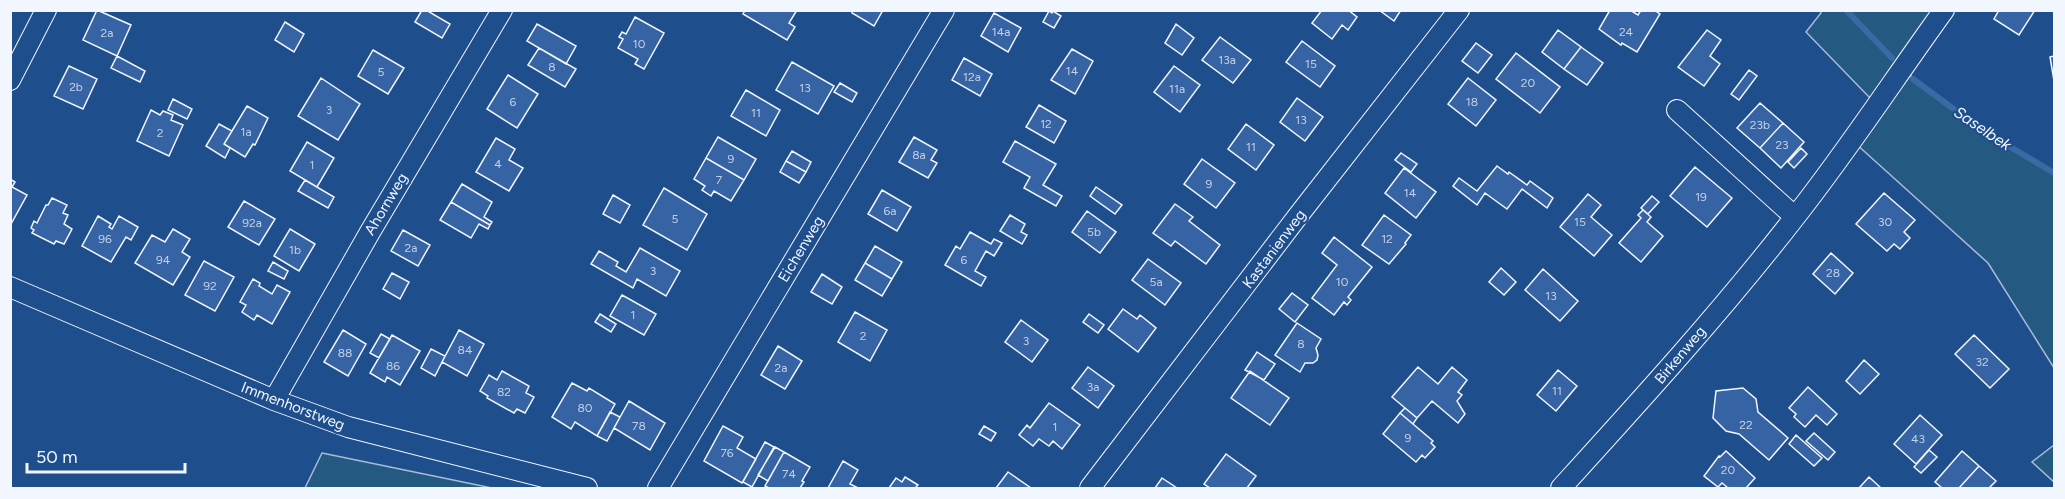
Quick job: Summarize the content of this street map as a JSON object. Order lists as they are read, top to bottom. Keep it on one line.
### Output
{"streets":{"street":["Ahornweg","Eichenweg","Kastanienweg","Birkenweg","Immenhorstweg"]},"crossings":[["Ahornweg","Immenhorstweg"]],"water":["Saselbek"],"house_numbers":["14a","24","2a","10","13a","15","8","14","5","12a","20","2b","13","11a","6","18","3","11","13","12","23b","1a","2","23","11","8a","9","4","1","7","9","14","19","6a","5","15","30","92a","5b","96","12","2a","1b","94","6","3","28","5a","10","92","13","1","2","3","8","84","88","32","86","2a","3a","11","82","80","22","78","1","9","43","76","20","74"],"scale_bar":"50 m"}
